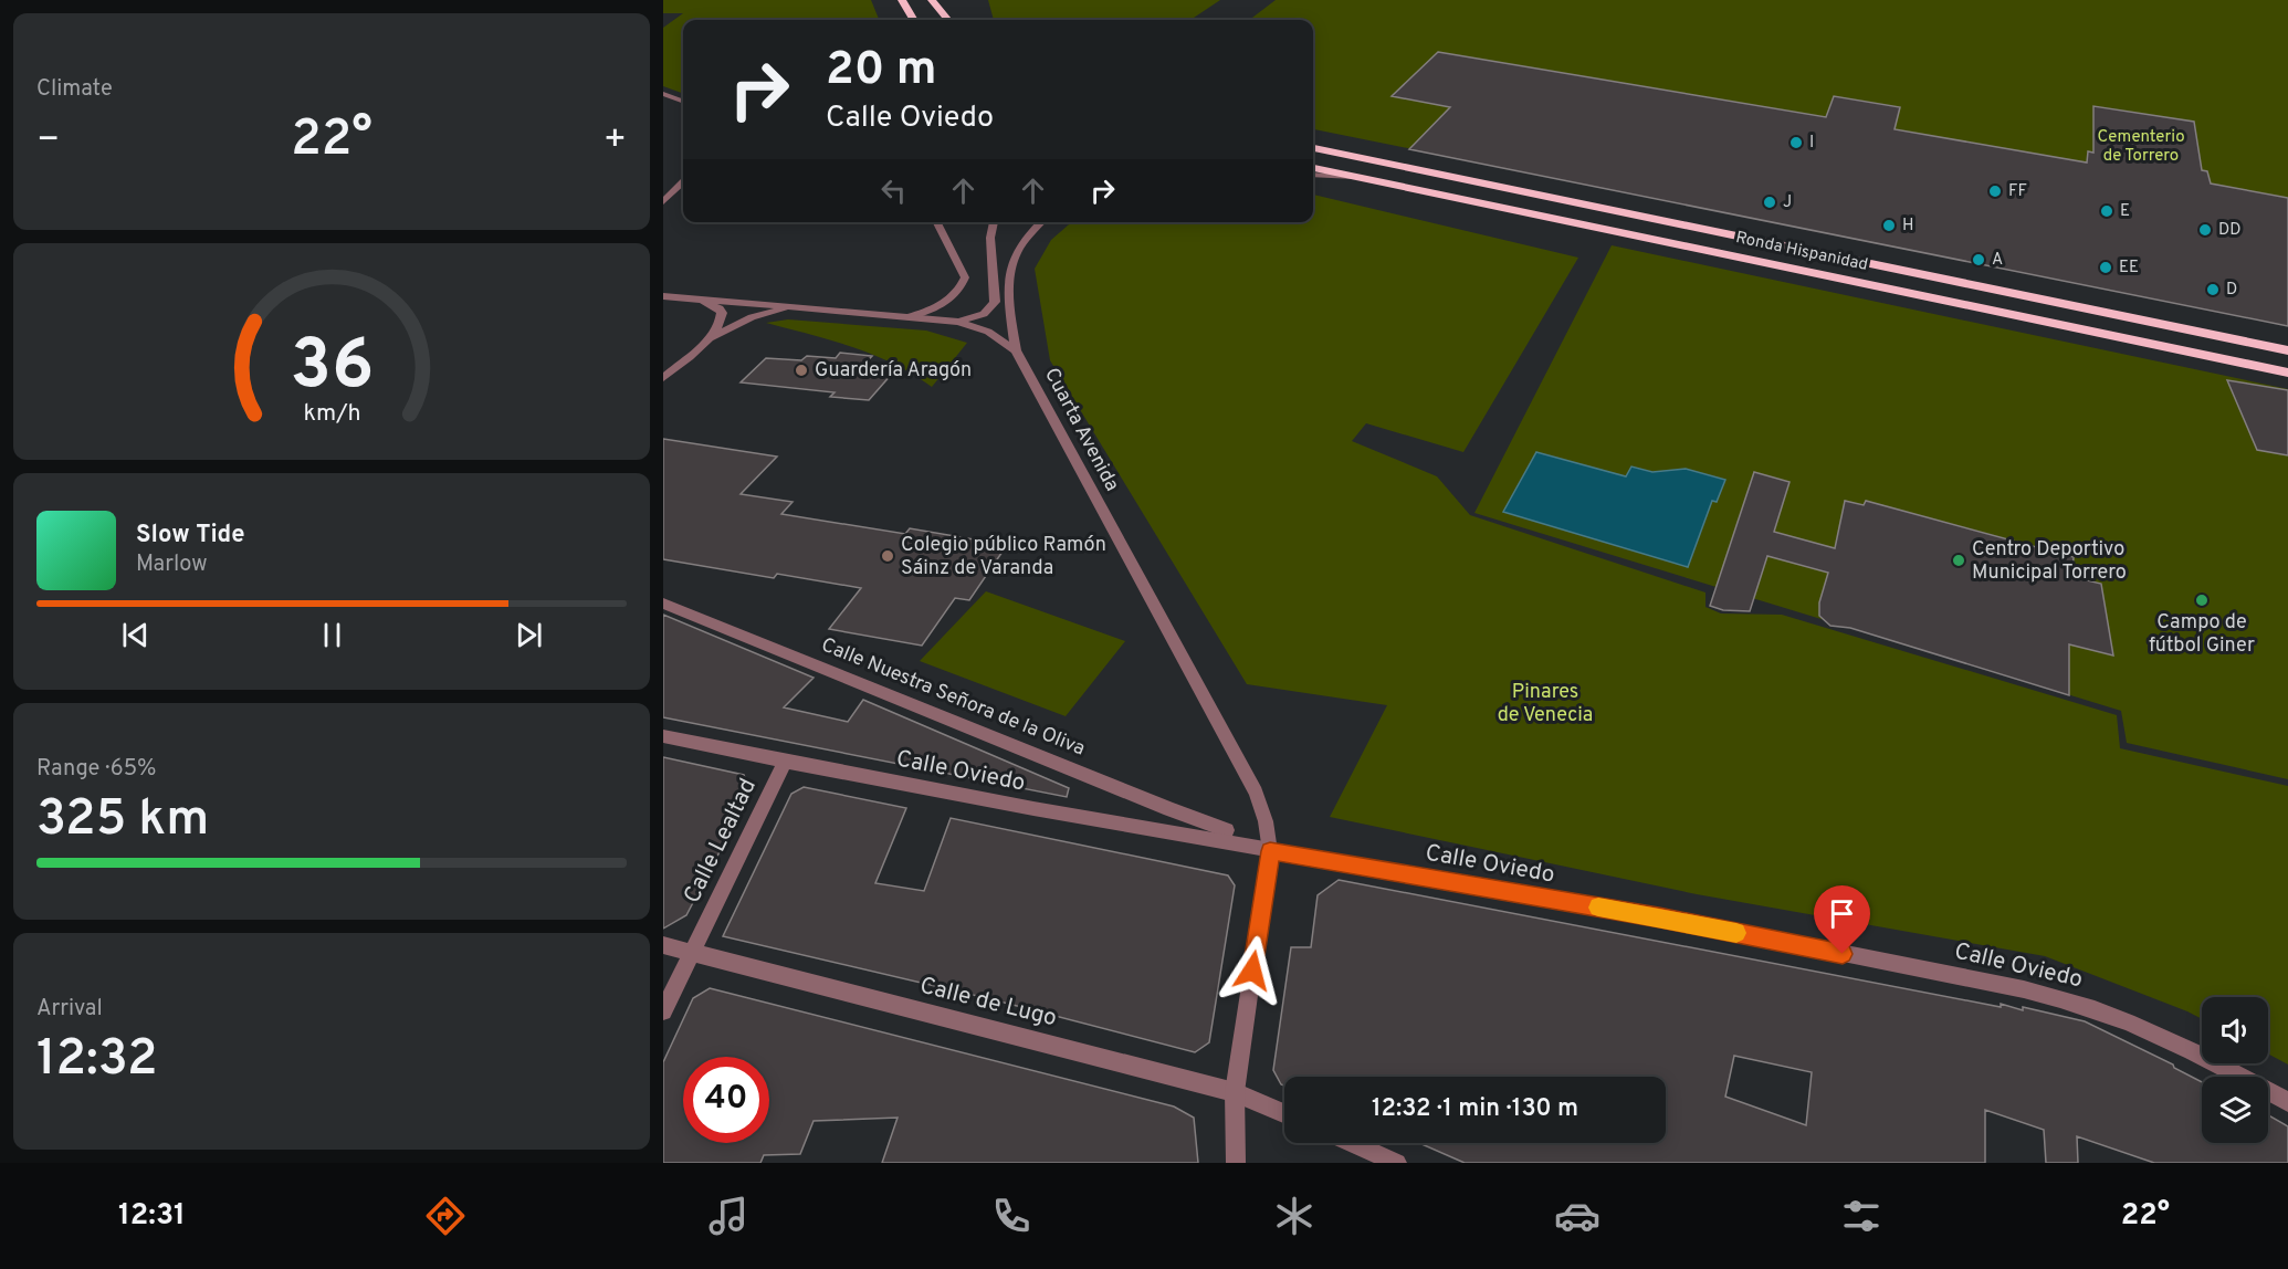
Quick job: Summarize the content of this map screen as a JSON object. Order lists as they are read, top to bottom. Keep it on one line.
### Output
{"streets":{"highway":["Ronda Hispanidad"],"street":["Cuarta Avenida","Calle Nuestra Señora de la Oliva","Calle Oviedo","Calle Lealtad","Calle de Lugo"]},"crossings":[["Cuarta Avenida","Calle Oviedo"],["Cuarta Avenida","Calle de Lugo"],["Calle Oviedo","Calle Lealtad"],["Calle Lealtad","Calle de Lugo"]],"parks":["Cementerio de Torrero","Pinares de Venecia"],"places":["I","FF","J","E","H","DD","A","EE","D","Guardería Aragón","Colegio público Ramón Sáinz de Varanda","Centro Deportivo Municipal Torrero","Campo de fútbol Giner"],"page":{"tile":["Climate",["Range · 65%","325 km"],["Arrival","12:32"]],"turn":["20 m","Calle Oviedo"],"heat":["−","22°","+"],"song":["Slow Tide","Marlow"],"limit":"40","trip":"12:32 · 1 min · 130 m","tabs":["12:31","22°"],"gauge":["36","km/h"]}}
